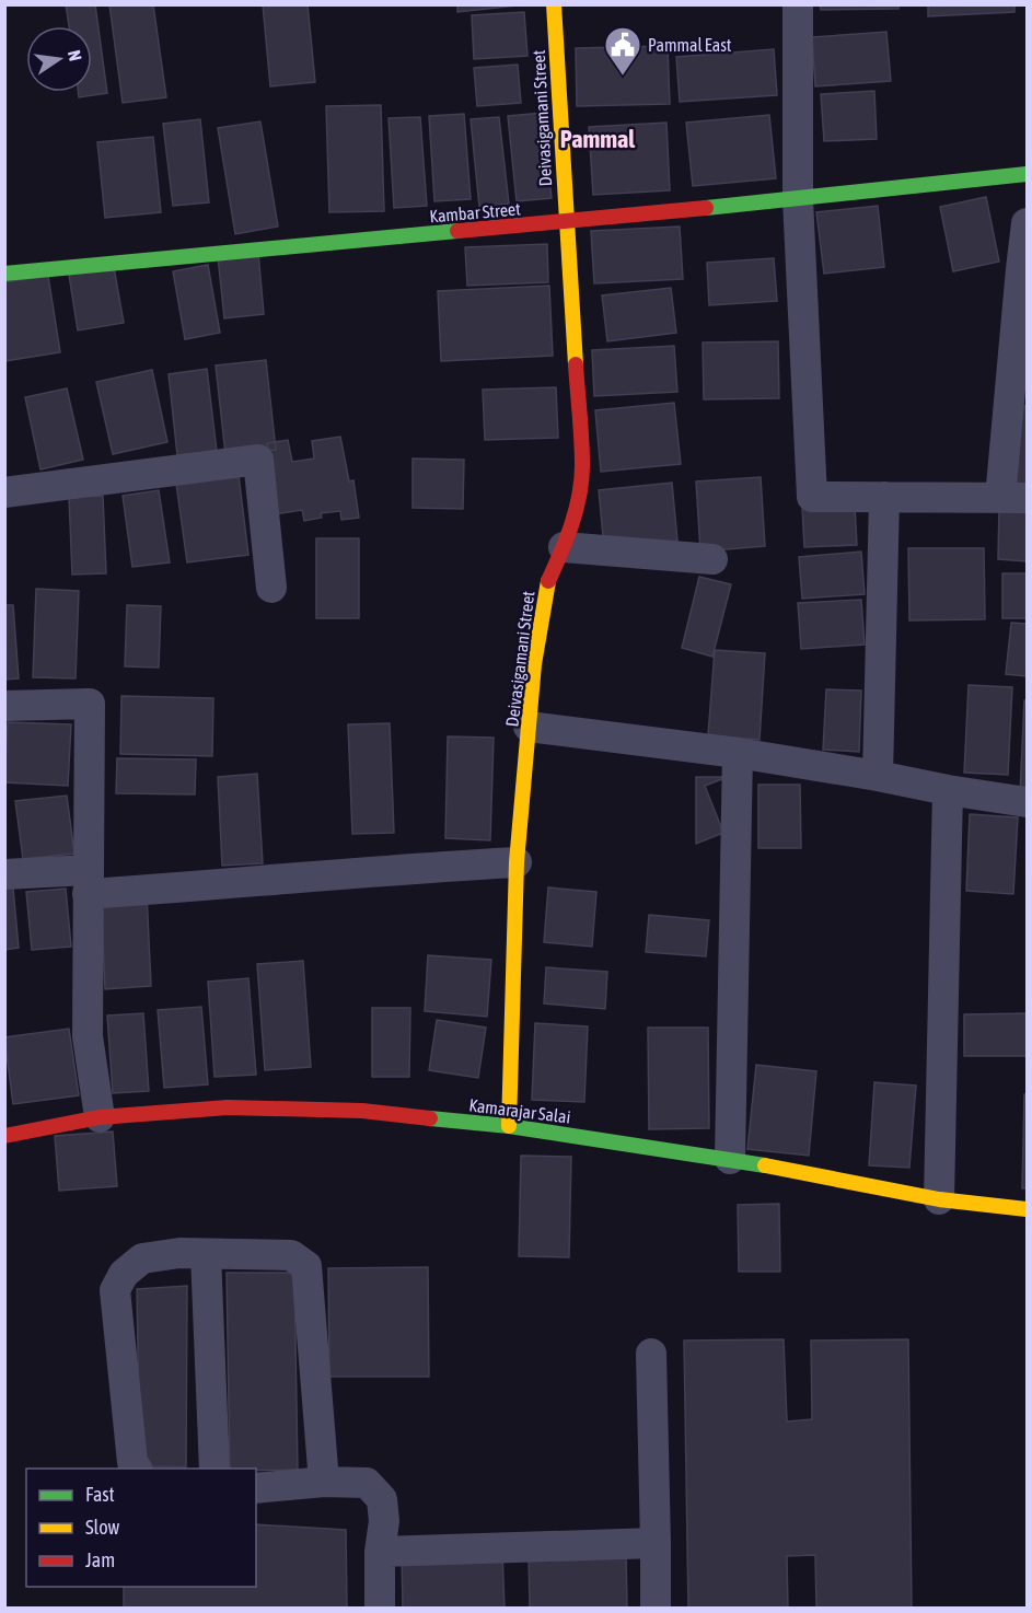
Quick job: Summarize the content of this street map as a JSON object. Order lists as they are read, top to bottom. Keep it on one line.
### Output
{"streets":{"street":["Deivasigamani Street","Kambar Street","Kamarajar Salai"]},"crossings":[["Deivasigamani Street","Kambar Street"],["Deivasigamani Street","Kamarajar Salai"]],"districts":["Pammal"],"places":{"public building":["Pammal East"]},"legend":["Fast","Slow","Jam"],"north":"right"}
